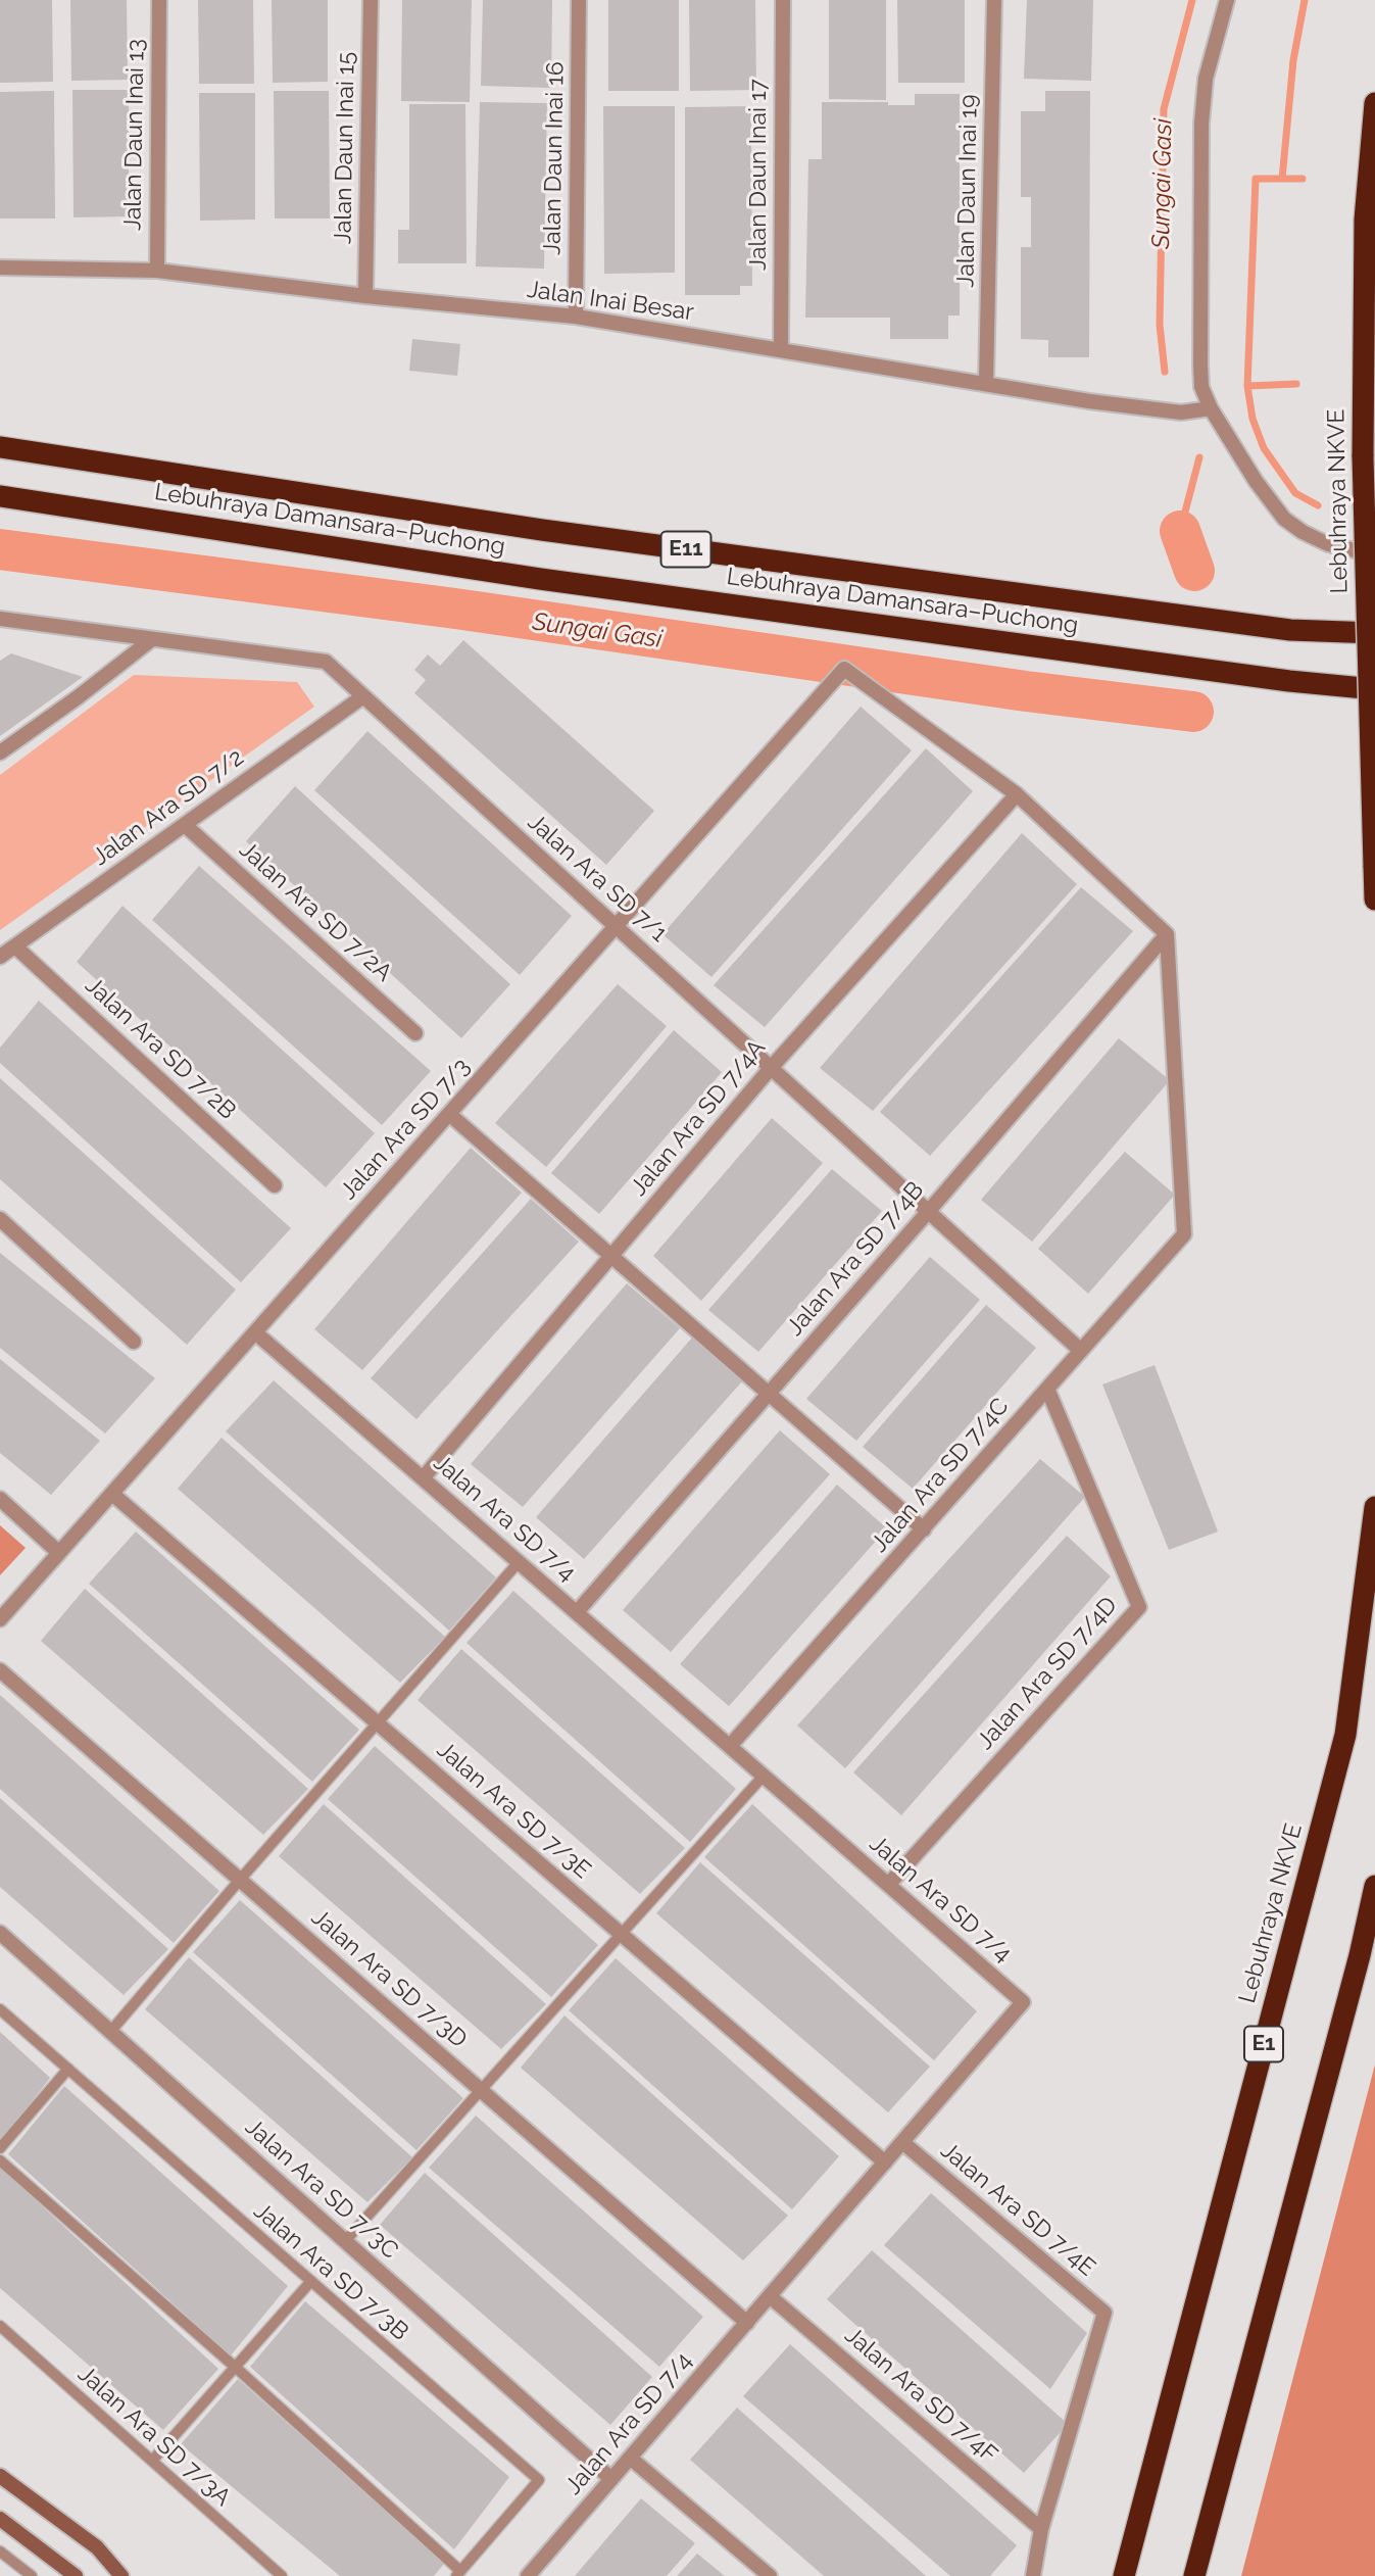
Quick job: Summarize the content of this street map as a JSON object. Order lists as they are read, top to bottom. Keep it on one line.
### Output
{"streets":{"highway":["Lebuhraya NKVE","Lebuhraya Damansara–Puchong","E11","E1"],"street":["Jalan Daun Inai 13","Jalan Daun Inai 15","Jalan Daun Inai 16","Jalan Daun Inai 17","Jalan Daun Inai 19","Jalan Inai Besar","Jalan Ara SD 7/2","Jalan Ara SD 7/1","Jalan Ara SD 7/2A","Jalan Ara SD 7/2B","Jalan Ara SD 7/4A","Jalan Ara SD 7/3","Jalan Ara SD 7/4B","Jalan Ara SD 7/4C","Jalan Ara SD 7/4","Jalan Ara SD 7/4D","Jalan Ara SD 7/3E","Jalan Ara SD 7/3D","Jalan Ara SD 7/3C","Jalan Ara SD 7/4E","Jalan Ara SD 7/4F"],"lane":["Jalan Ara SD 7/3B","Jalan Ara SD 7/3A"]},"crossings":[["Jalan Daun Inai 13","Jalan Inai Besar"],["Jalan Daun Inai 15","Jalan Inai Besar"],["Jalan Daun Inai 16","Jalan Inai Besar"],["Jalan Daun Inai 17","Jalan Inai Besar"],["Jalan Daun Inai 19","Jalan Inai Besar"],["Jalan Ara SD 7/2","Jalan Ara SD 7/1"],["Jalan Ara SD 7/2","Jalan Ara SD 7/2A"],["Jalan Ara SD 7/2","Jalan Ara SD 7/2B"],["Jalan Ara SD 7/1","Jalan Ara SD 7/4A"],["Jalan Ara SD 7/1","Jalan Ara SD 7/3"],["Jalan Ara SD 7/1","Jalan Ara SD 7/4B"],["Jalan Ara SD 7/1","Jalan Ara SD 7/4C"],["Jalan Ara SD 7/4A","Jalan Ara SD 7/3"],["Jalan Ara SD 7/4A","Jalan Ara SD 7/4"],["Jalan Ara SD 7/3","Jalan Ara SD 7/4"],["Jalan Ara SD 7/3","Jalan Ara SD 7/3E"],["Jalan Ara SD 7/4B","Jalan Ara SD 7/4C"],["Jalan Ara SD 7/4B","Jalan Ara SD 7/4"],["Jalan Ara SD 7/4C","Jalan Ara SD 7/4"],["Jalan Ara SD 7/4C","Jalan Ara SD 7/4D"],["Jalan Ara SD 7/4","Jalan Ara SD 7/4D"],["Jalan Ara SD 7/4","Jalan Ara SD 7/3E"],["Jalan Ara SD 7/4","Jalan Ara SD 7/3D"],["Jalan Ara SD 7/4","Jalan Ara SD 7/3C"],["Jalan Ara SD 7/4","Jalan Ara SD 7/4E"],["Jalan Ara SD 7/4","Jalan Ara SD 7/4F"],["Jalan Ara SD 7/4E","Jalan Ara SD 7/4F"]],"water":["Sungai Gasi"]}
